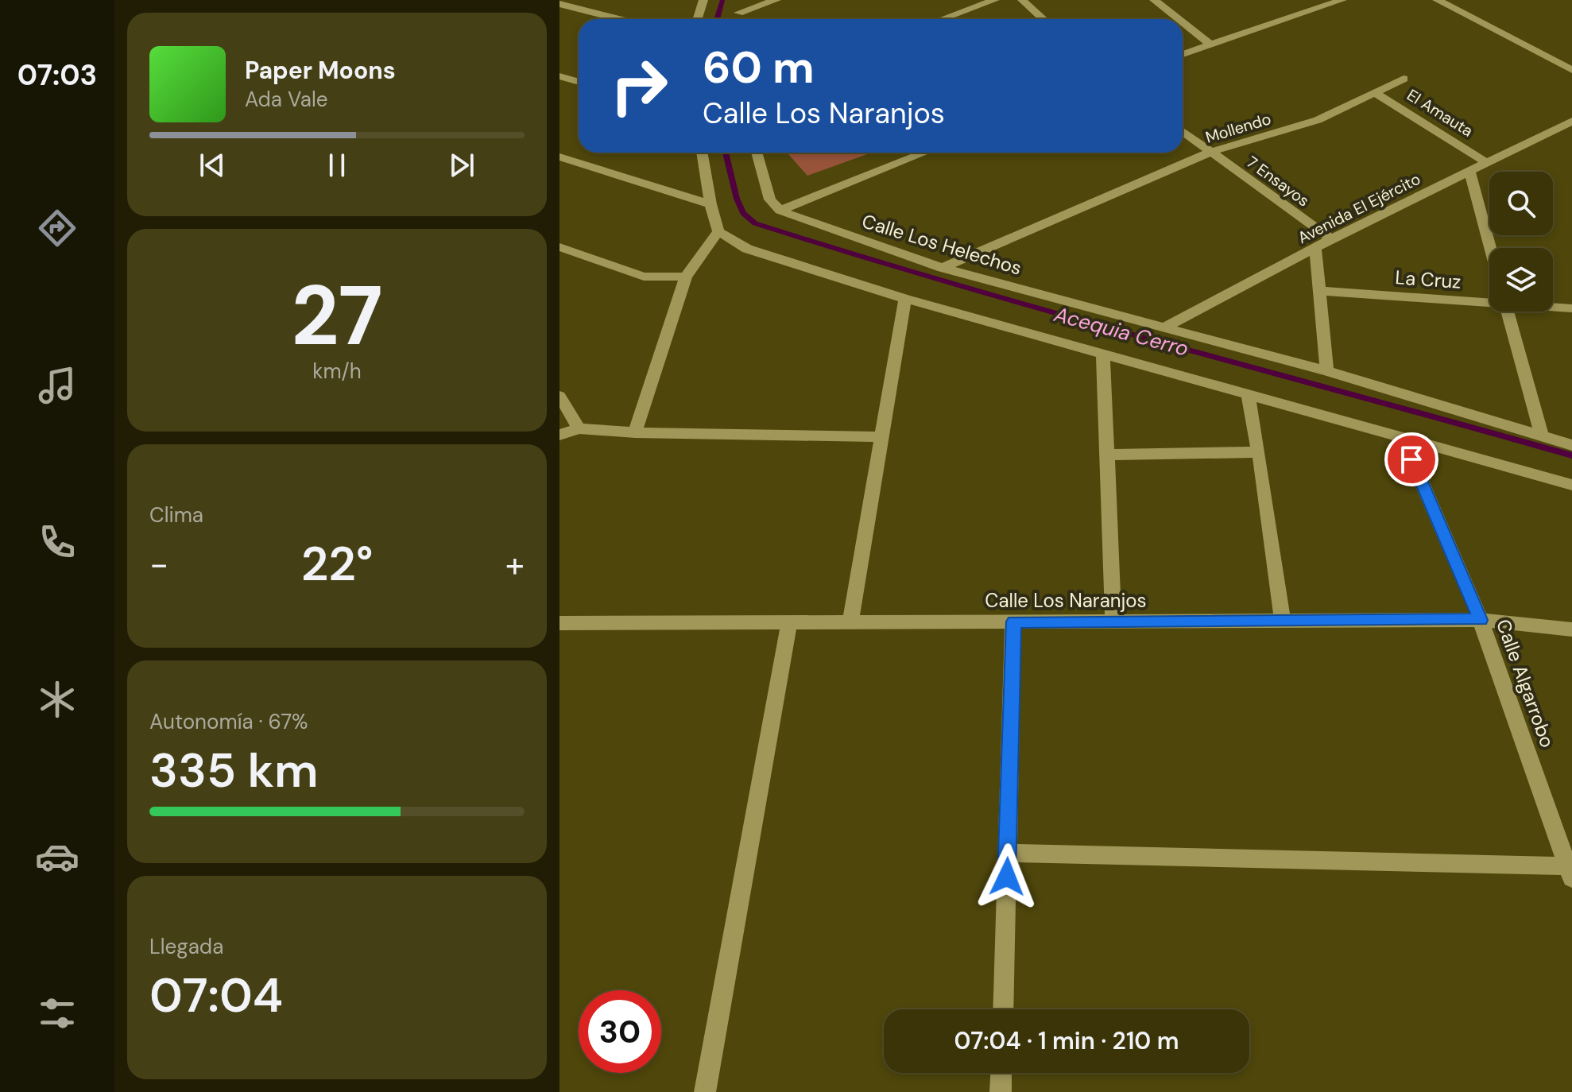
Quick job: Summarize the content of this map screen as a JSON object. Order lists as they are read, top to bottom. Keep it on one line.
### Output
{"streets":{"street":["El Amauta","Mollendo","7 Ensayos","Avenida El Ejército","Calle Los Helechos","La Cruz","Calle Los Naranjos","Calle Algarrobo"]},"crossings":[["El Amauta","Mollendo"],["El Amauta","Avenida El Ejército"],["Mollendo","7 Ensayos"],["Mollendo","Calle Los Helechos"],["7 Ensayos","Avenida El Ejército"],["Avenida El Ejército","Calle Los Helechos"],["Calle Los Naranjos","Calle Algarrobo"]],"water":["Acequia Cerro"],"page":{"tabs":"07:03","turn":["60 m","Calle Los Naranjos"],"song":["Paper Moons","Ada Vale"],"tile":[["27","km/h"],"Clima",["Autonomía · 67%","335 km"],["Llegada","07:04"]],"heat":["−","22°","+"],"limit":"30","trip":"07:04 · 1 min · 210 m"}}
